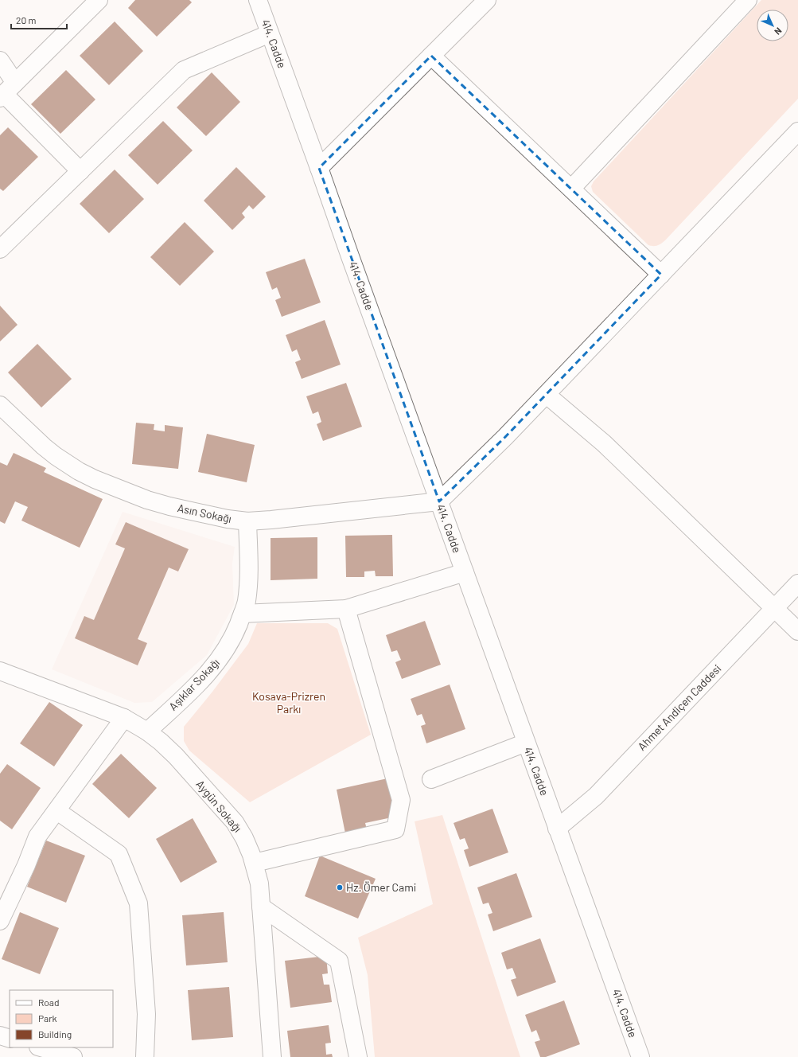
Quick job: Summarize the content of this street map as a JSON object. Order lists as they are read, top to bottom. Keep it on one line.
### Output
{"streets":{"street":["414. Cadde","Asın Sokağı","Aşıklar Sokağı","Ahmet Andiçen Caddesi","Aygün Sokağı"]},"crossings":[["414. Cadde","Asın Sokağı"],["414. Cadde","Ahmet Andiçen Caddesi"],["Asın Sokağı","Aşıklar Sokağı"],["Aşıklar Sokağı","Aygün Sokağı"]],"parks":["Kosava-Prizren Parkı"],"places":["Hz. Ömer Cami"],"legend":["Road","Park","Building"],"scale_bar":"20 m","north":"bottom right"}
